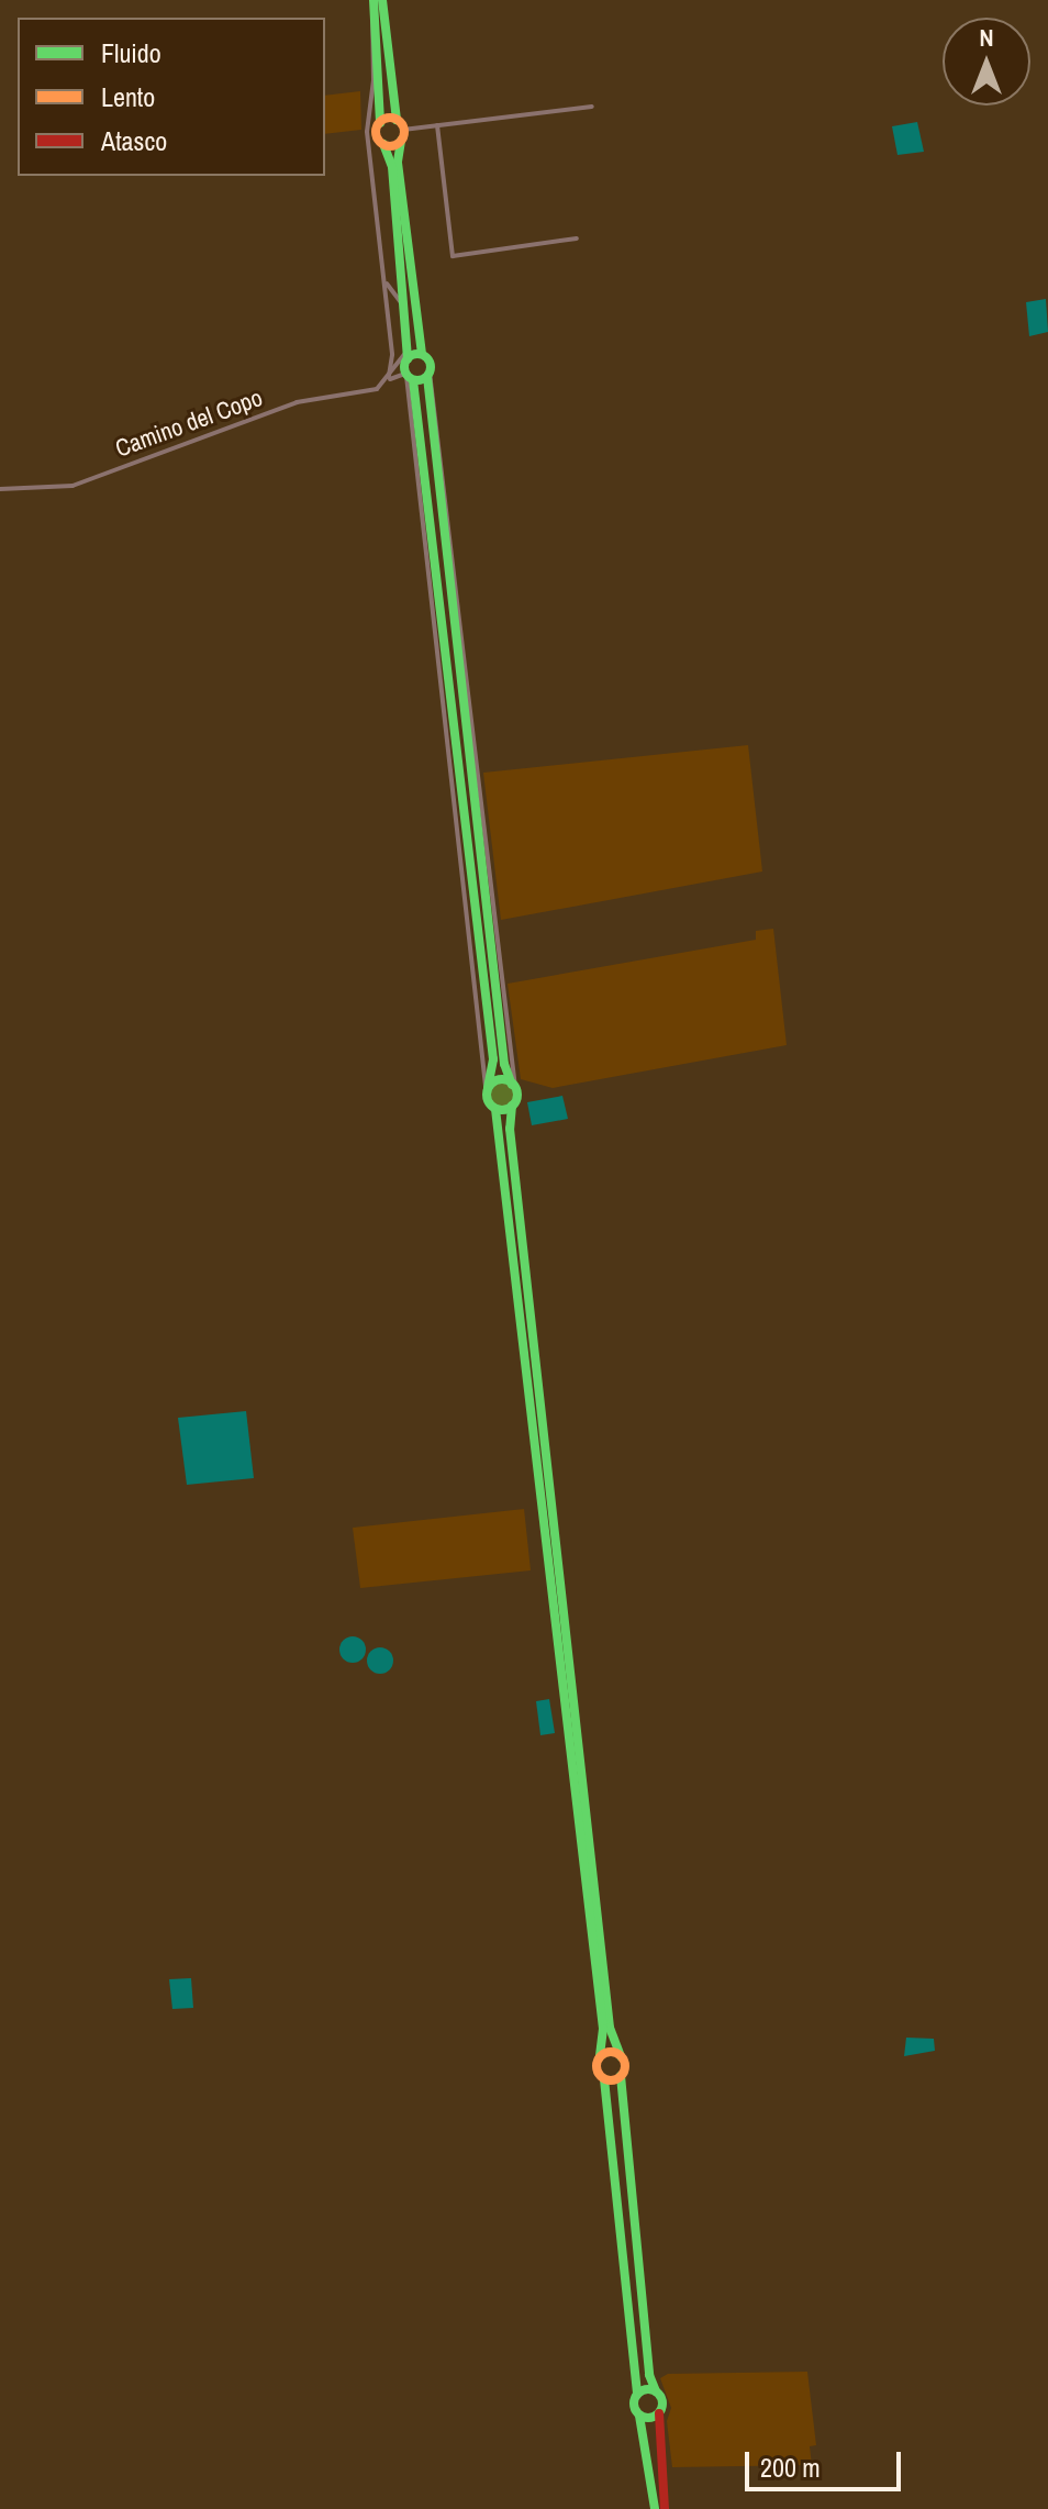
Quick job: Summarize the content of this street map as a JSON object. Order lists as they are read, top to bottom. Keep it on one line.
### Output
{"streets":{"street":["Camino del Copo"]},"legend":["Fluido","Lento","Atasco"],"scale_bar":"200 m","north":"top"}
